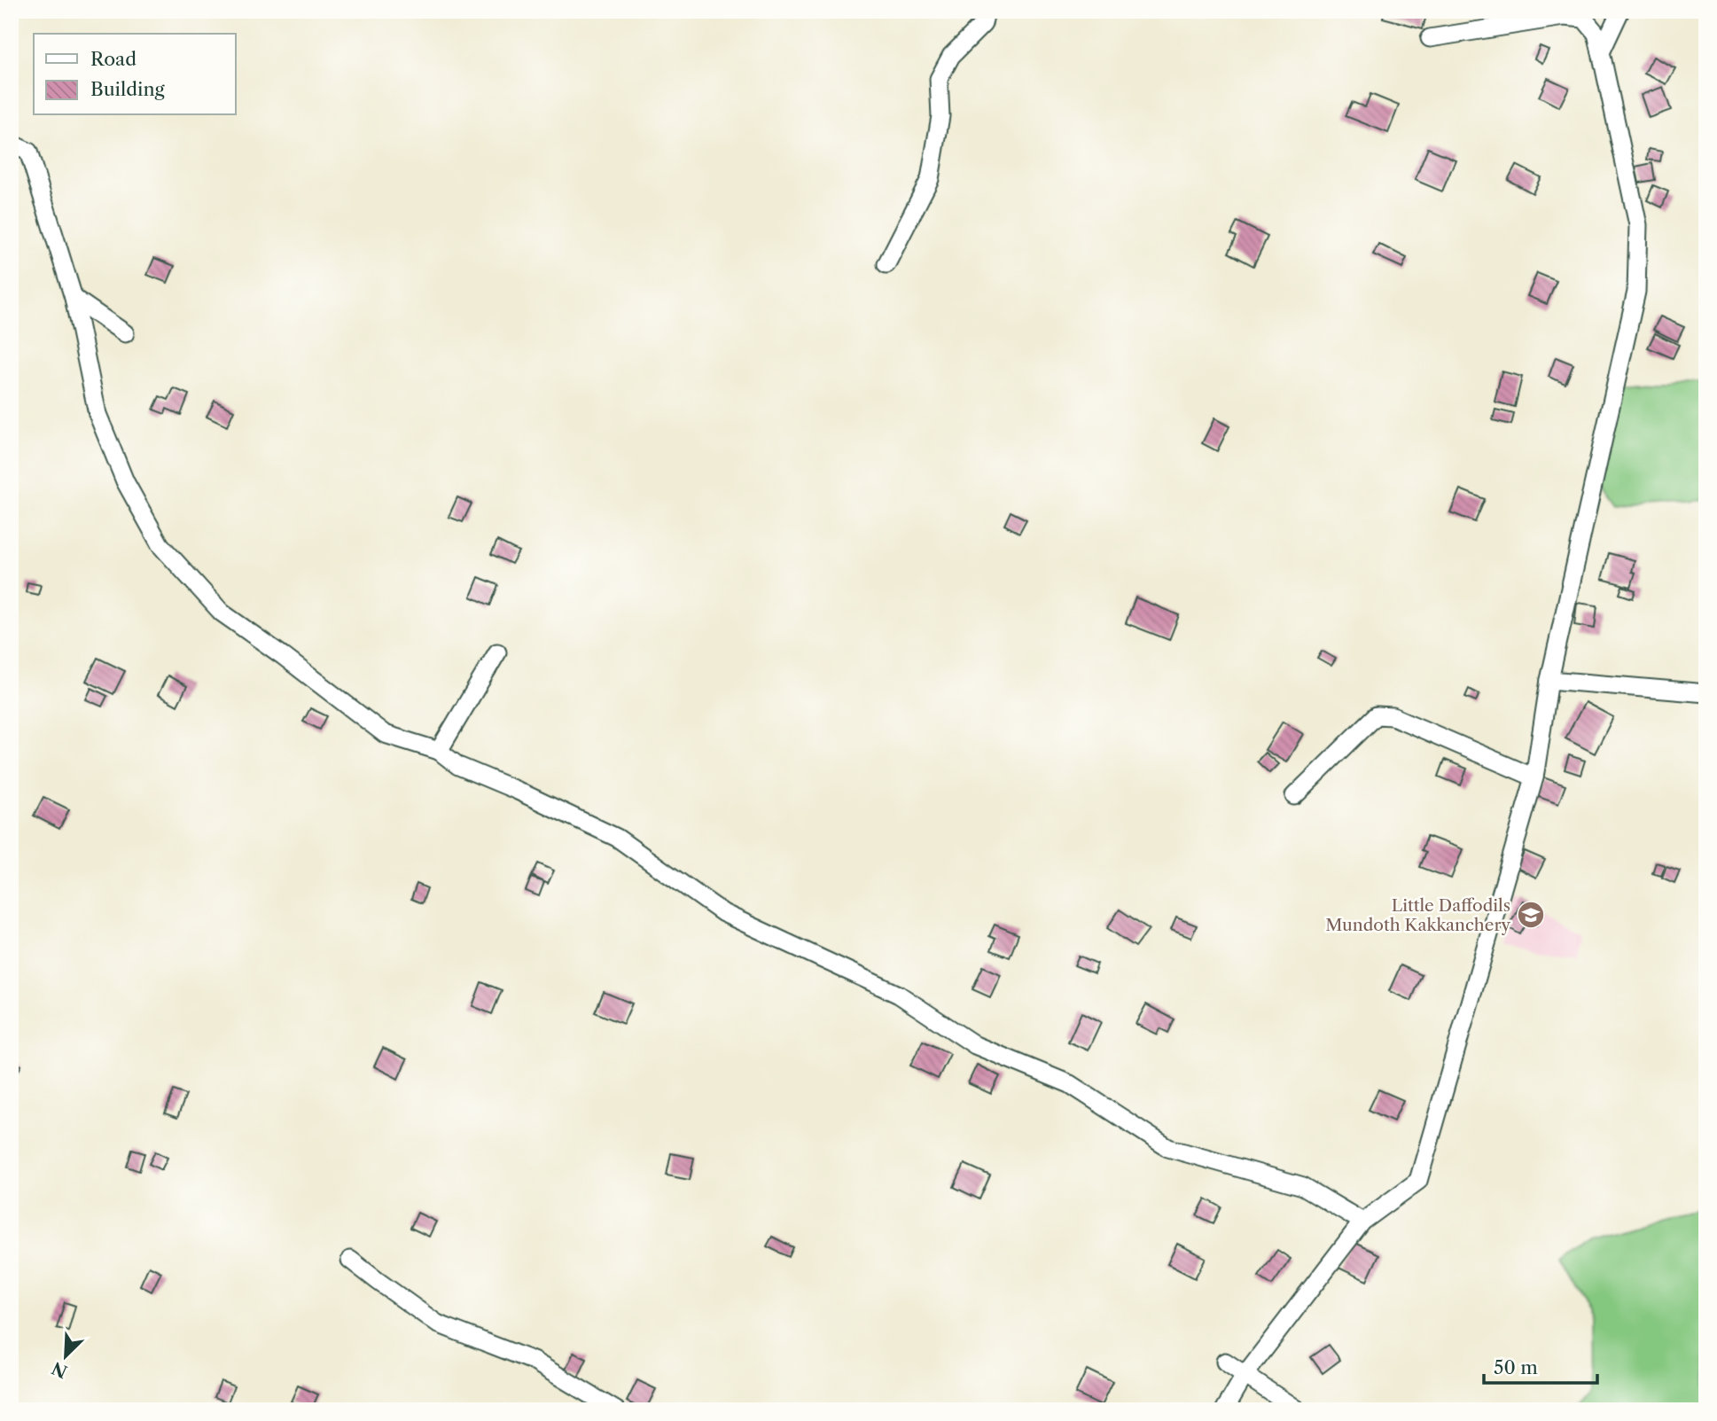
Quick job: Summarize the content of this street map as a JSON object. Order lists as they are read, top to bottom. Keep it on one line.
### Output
{"places":{"school or university":["Little Daffodils Mundoth Kakkanchery"]},"legend":["Road","Building"],"scale_bar":"50 m","north":"bottom left"}
